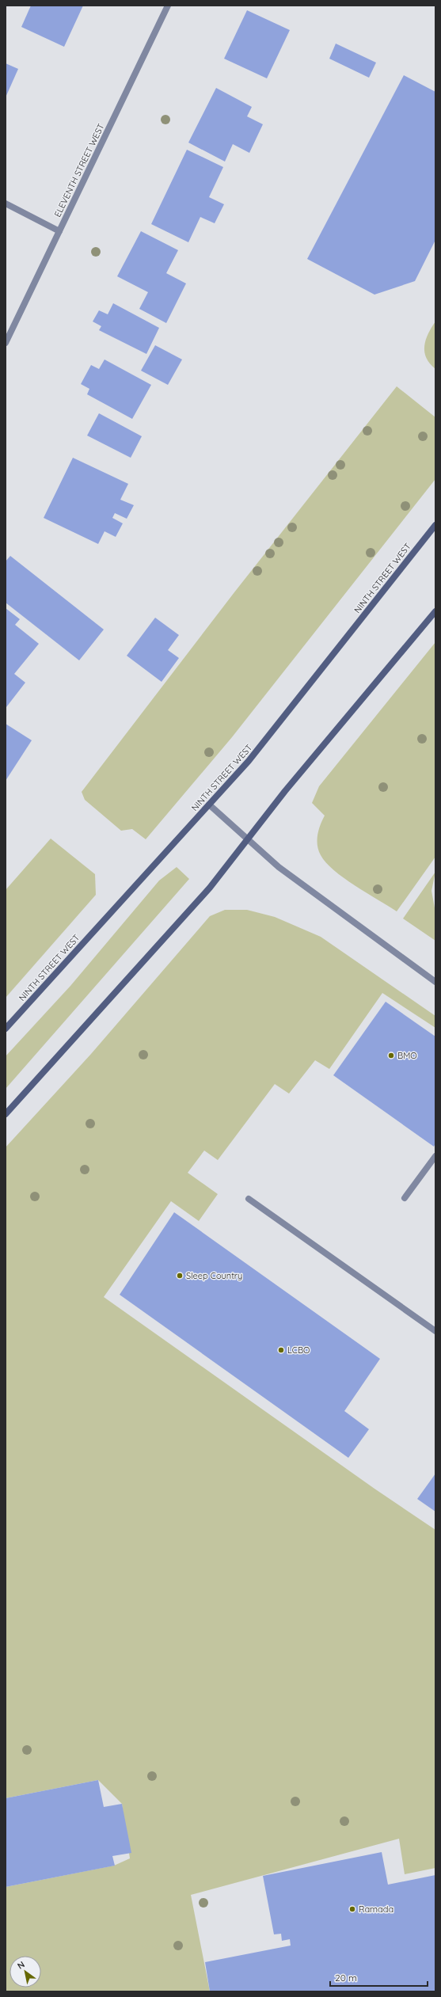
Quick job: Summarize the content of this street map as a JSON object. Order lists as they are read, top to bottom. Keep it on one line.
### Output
{"streets":{"main road":["NINTH STREET WEST"],"street":["ELEVENTH STREET WEST"]},"places":["BMO","Sleep Country","LCBO","Ramada"],"scale_bar":"20 m","north":"top left"}
